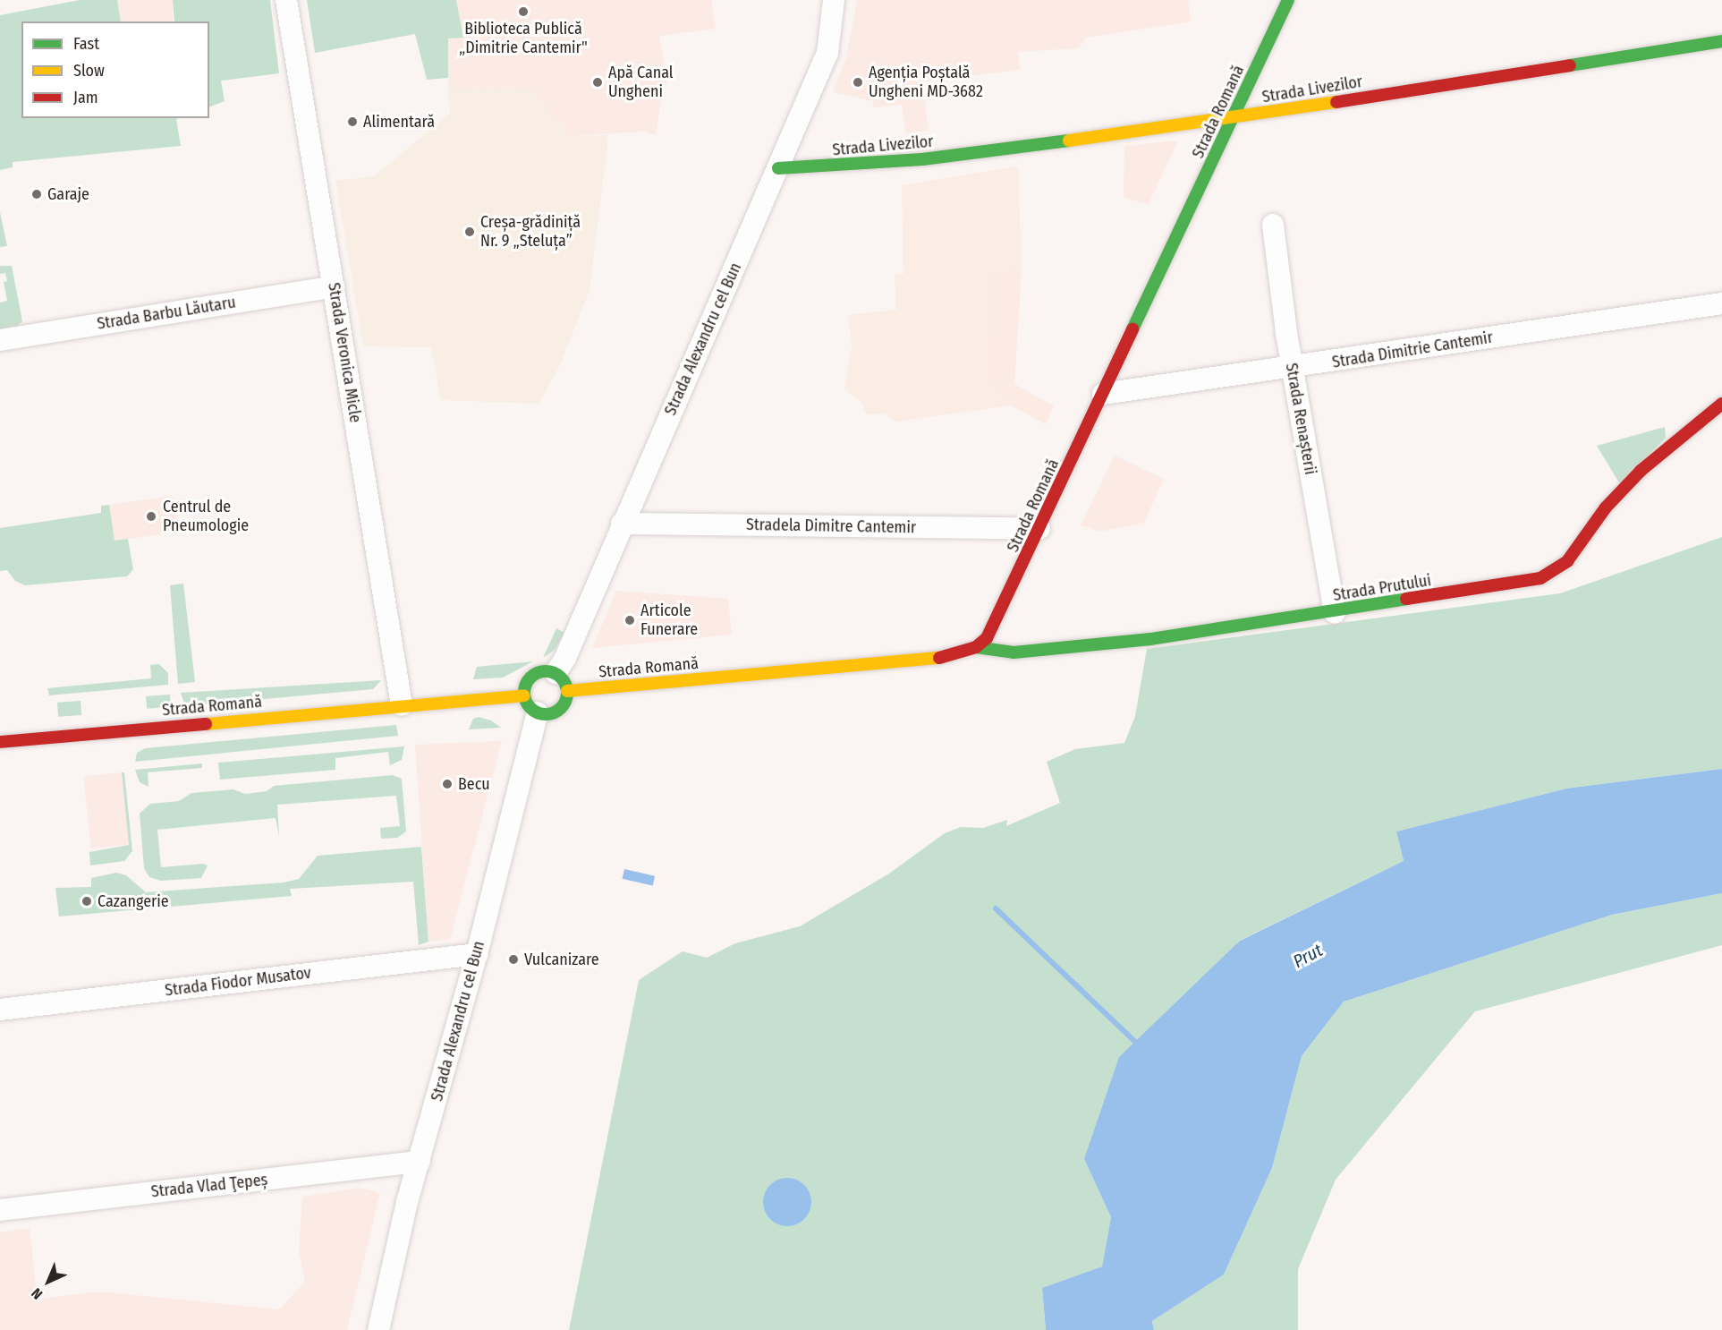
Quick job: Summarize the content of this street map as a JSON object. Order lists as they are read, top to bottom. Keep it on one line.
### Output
{"streets":{"main road":["Strada Livezilor","Strada Romană","Strada Prutului"],"street":["Strada Barbu Lăutaru","Strada Alexandru cel Bun","Strada Dimitrie Cantemir","Strada Veronica Micle","Strada Renașterii","Stradela Dimitre Cantemir","Strada Fiodor Musatov","Strada Vlad Ţepeș"]},"crossings":[["Strada Livezilor","Strada Romană"],["Strada Livezilor","Strada Alexandru cel Bun"],["Strada Romană","Strada Alexandru cel Bun"],["Strada Romană","Strada Dimitrie Cantemir"],["Strada Romană","Strada Veronica Micle"],["Strada Romană","Stradela Dimitre Cantemir"],["Strada Romană","Strada Prutului"],["Strada Barbu Lăutaru","Strada Veronica Micle"],["Strada Alexandru cel Bun","Stradela Dimitre Cantemir"],["Strada Alexandru cel Bun","Strada Fiodor Musatov"],["Strada Alexandru cel Bun","Strada Vlad Ţepeș"],["Strada Dimitrie Cantemir","Strada Renașterii"],["Strada Renașterii","Strada Prutului"]],"water":["Prut"],"places":["Biblioteca Publică „Dimitrie Cantemir\"","Apă Canal Ungheni","Agenția Poștală Ungheni MD-3682","Alimentară","Garaje","Creșa-grădiniță Nr. 9 „Steluța”","Centrul de Pneumologie","Articole Funerare","Becu","Cazangerie","Vulcanizare"],"legend":["Fast","Slow","Jam"],"north":"bottom left"}
